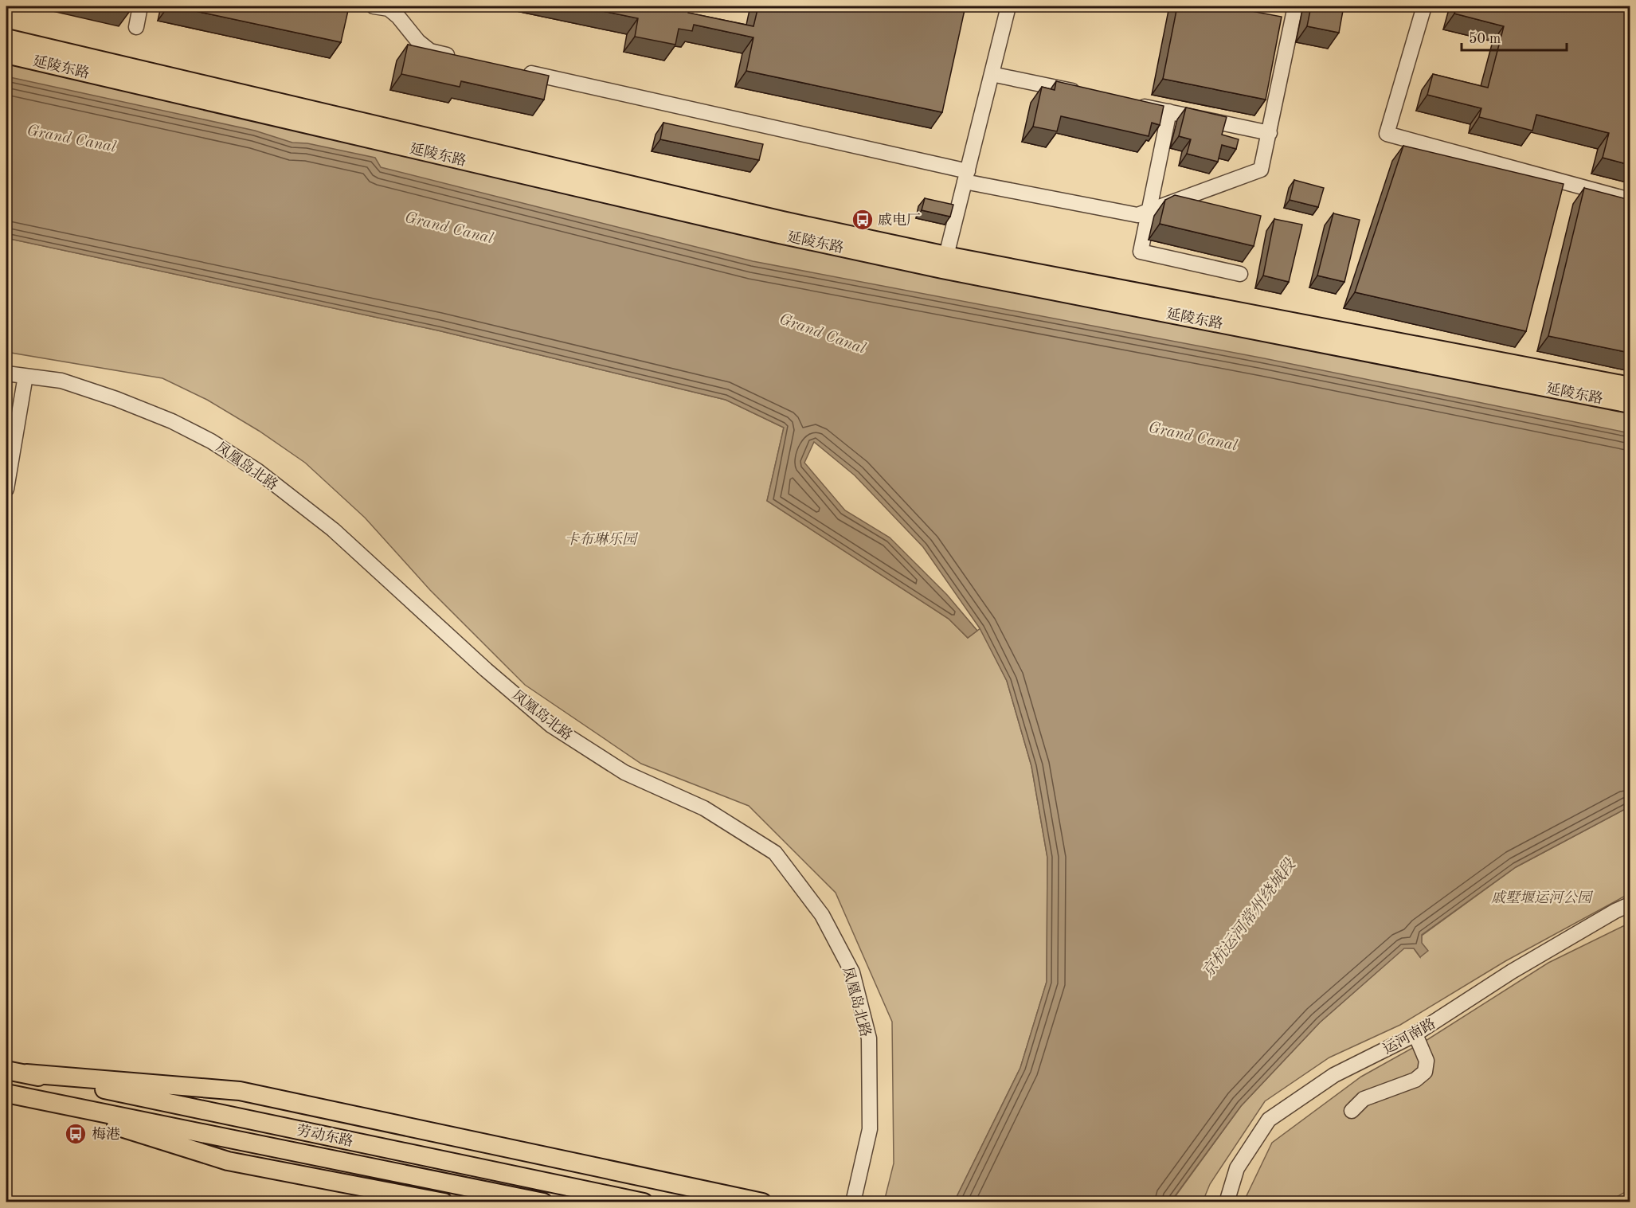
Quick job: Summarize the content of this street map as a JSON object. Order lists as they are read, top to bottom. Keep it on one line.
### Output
{"streets":{"main road":["延陵东路","劳动东路"],"street":["凤凰岛北路","运河南路"]},"water":["Grand Canal","京杭运河常州绕城段"],"parks":["卡布琳乐园","戚墅堰运河公园"],"places":{"bus stop":["戚电厂","梅港"]},"scale_bar":"50 m"}
